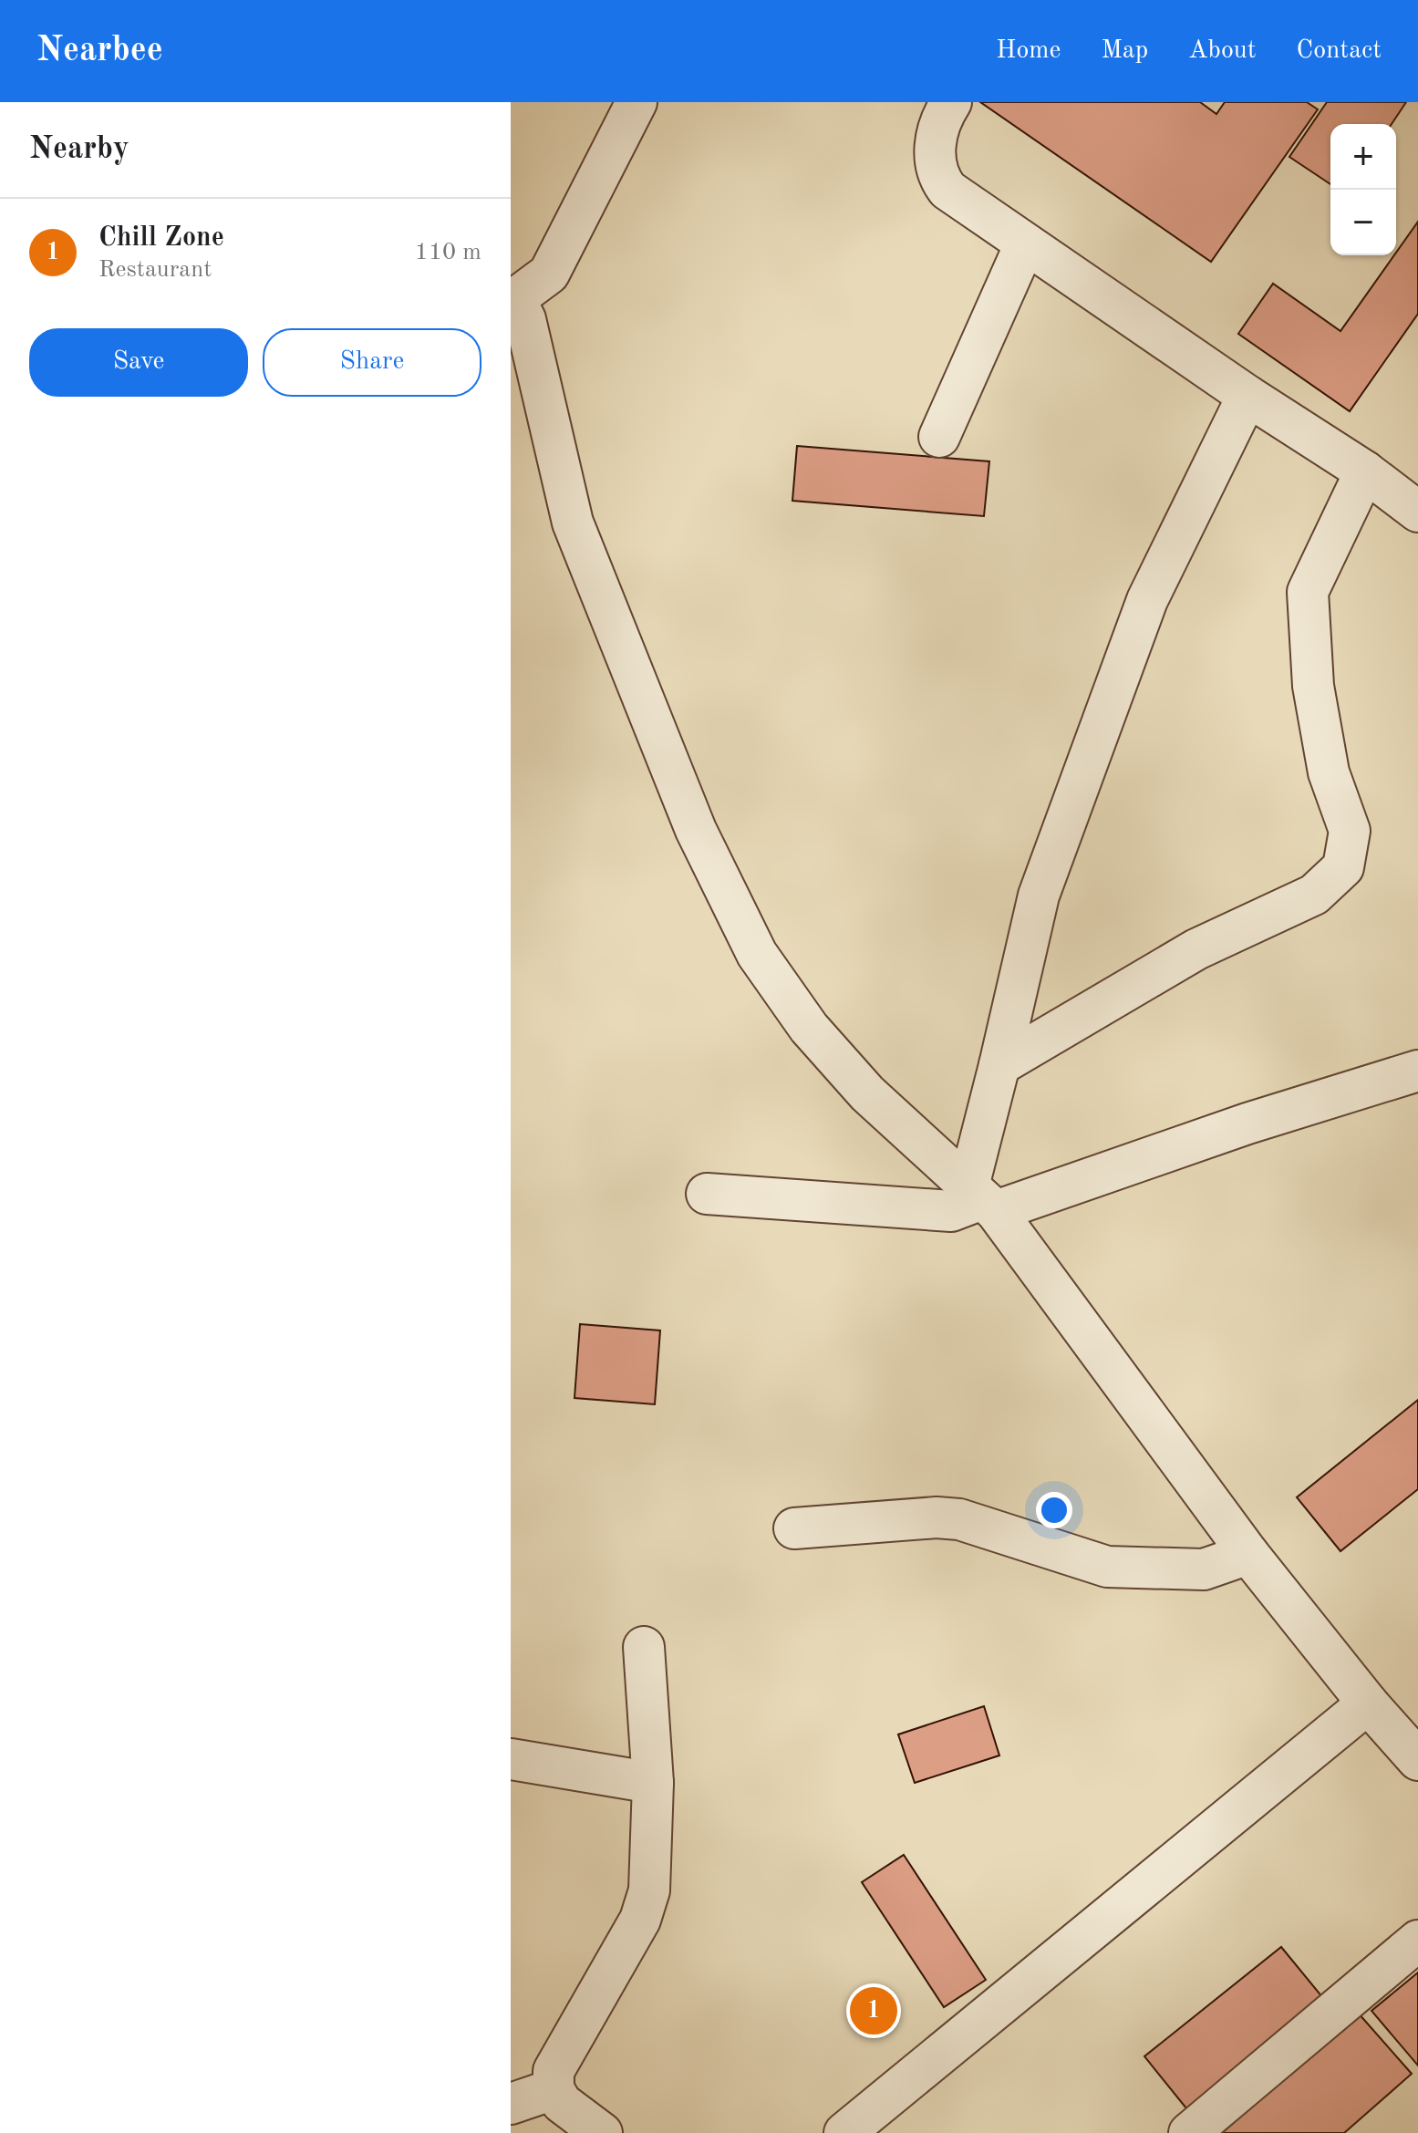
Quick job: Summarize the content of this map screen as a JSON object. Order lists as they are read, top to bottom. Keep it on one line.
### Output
{"page":{"header":"Nearbee","nav":["Home","Map","About","Contact"],"heading":"Nearby","map_buttons":["+","−"],"list":[{"mark":"1","name":"Chill Zone","note":"Restaurant","value":"110 m"}],"buttons":["Save","Share"],"pins":"1"}}
